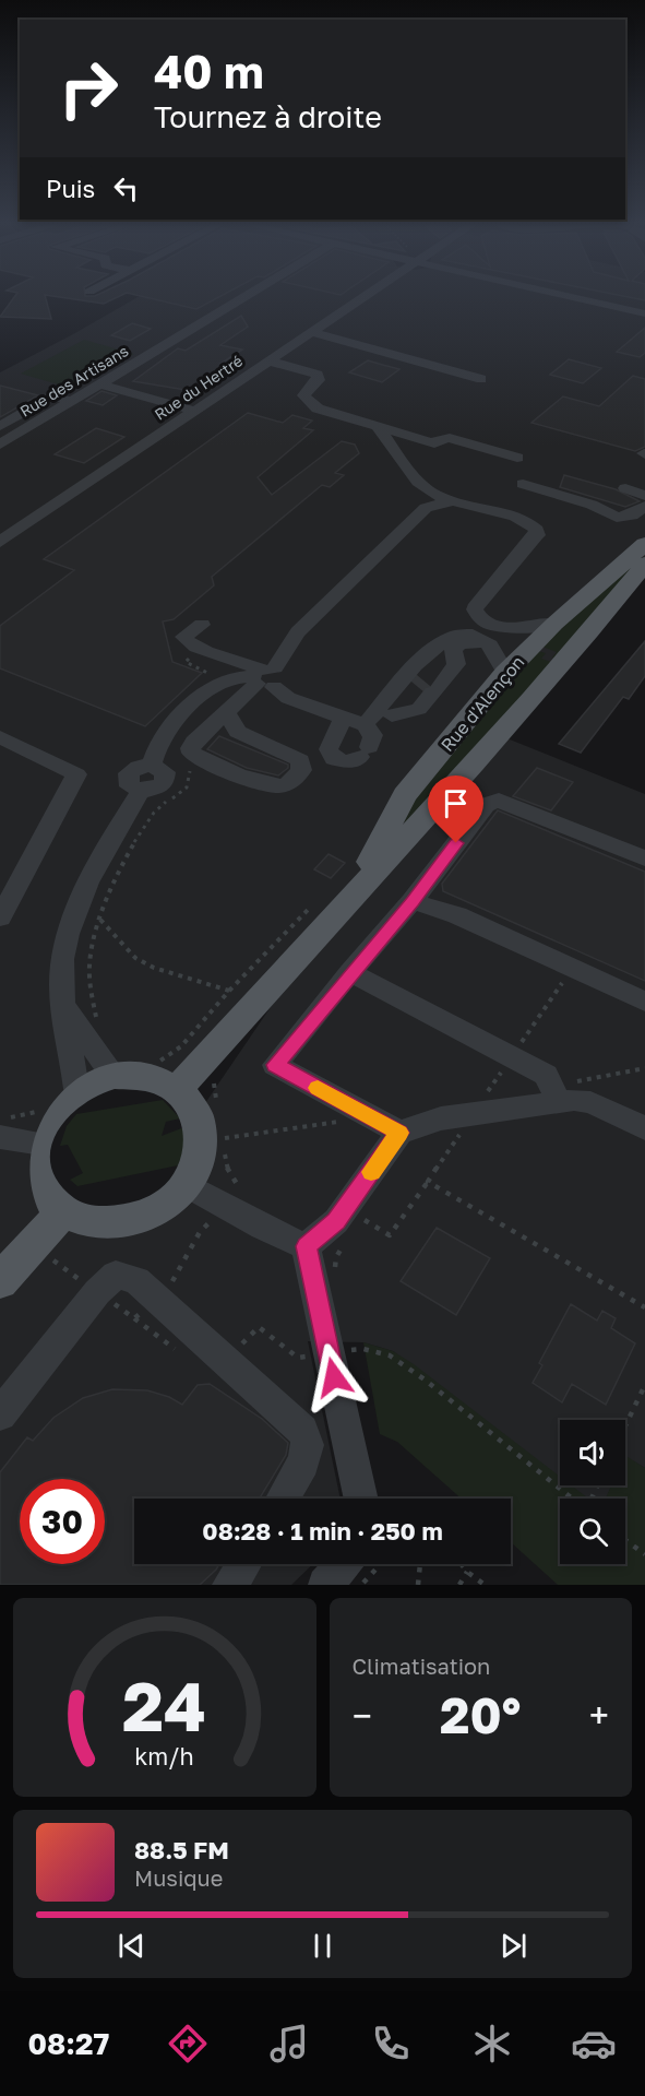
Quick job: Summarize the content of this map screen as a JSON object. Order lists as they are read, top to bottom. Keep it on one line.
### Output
{"streets":{"main road":["Rue d'Alençon"],"street":["Rue des Artisans","Rue du Hertré"]},"page":{"turn":["40 m","Tournez à droite"],"then":"Puis","limit":"30","trip":"08:28 · 1 min · 250 m","tile":"Climatisation","heat":["−","20°","+"],"song":["88.5 FM","Musique"],"tabs":"08:27","gauge":["24","km/h"]}}
